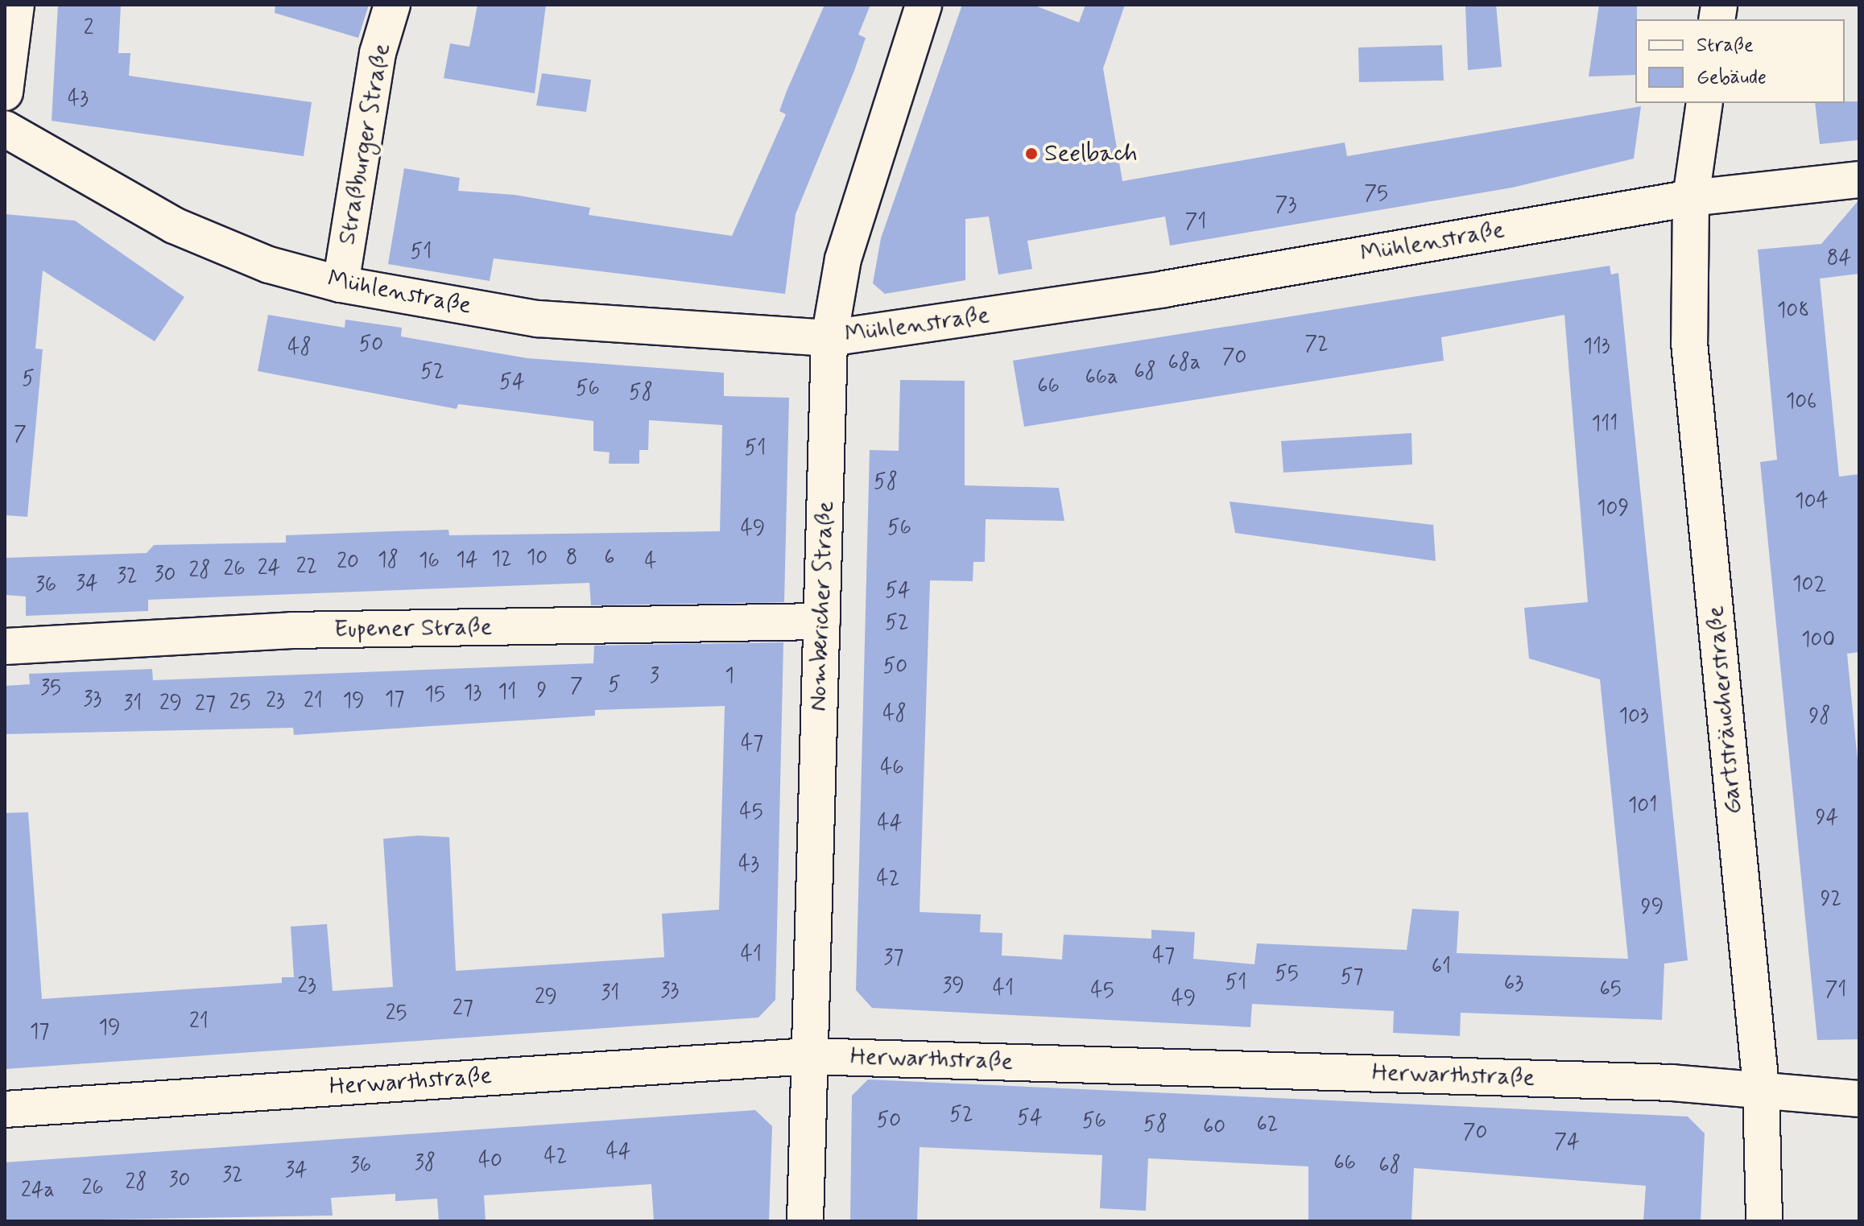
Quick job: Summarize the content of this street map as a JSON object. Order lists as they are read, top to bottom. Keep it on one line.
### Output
{"streets":{"street":["Straßburger Straße","Mühlenstraße","Nombericher Straße","Eupener Straße","Gartsträucherstraße","Herwarthstraße"]},"crossings":[["Straßburger Straße","Mühlenstraße"],["Mühlenstraße","Nombericher Straße"],["Mühlenstraße","Gartsträucherstraße"],["Nombericher Straße","Eupener Straße"],["Nombericher Straße","Herwarthstraße"],["Gartsträucherstraße","Herwarthstraße"]],"places":["Seelbach"],"house_numbers":["2","43","75","73","71","51","84","108","50","72","113","48","70","68a","52","68","66a","5","54","66","56","58","106","111","7","51","58","104","109","56","49","10","8","6","12","18","14","16","20","4","22","24","26","28","30","32","34","102","36","54","52","100","50","3","1","5","7","35","9","11","13","15","33","17","23","21","19","25","31","29","27","48","103","98","47","46","101","45","94","44","43","42","92","99","41","47","37","61","55","57","51","63","23","39","41","65","71","33","45","31","29","49","27","25","21","19","17","52","54","50","56","58","62","60","70","74","44","42","40","38","66","36","68","34","32","30","28","26","24a"],"legend":["Straße","Gebäude"]}
